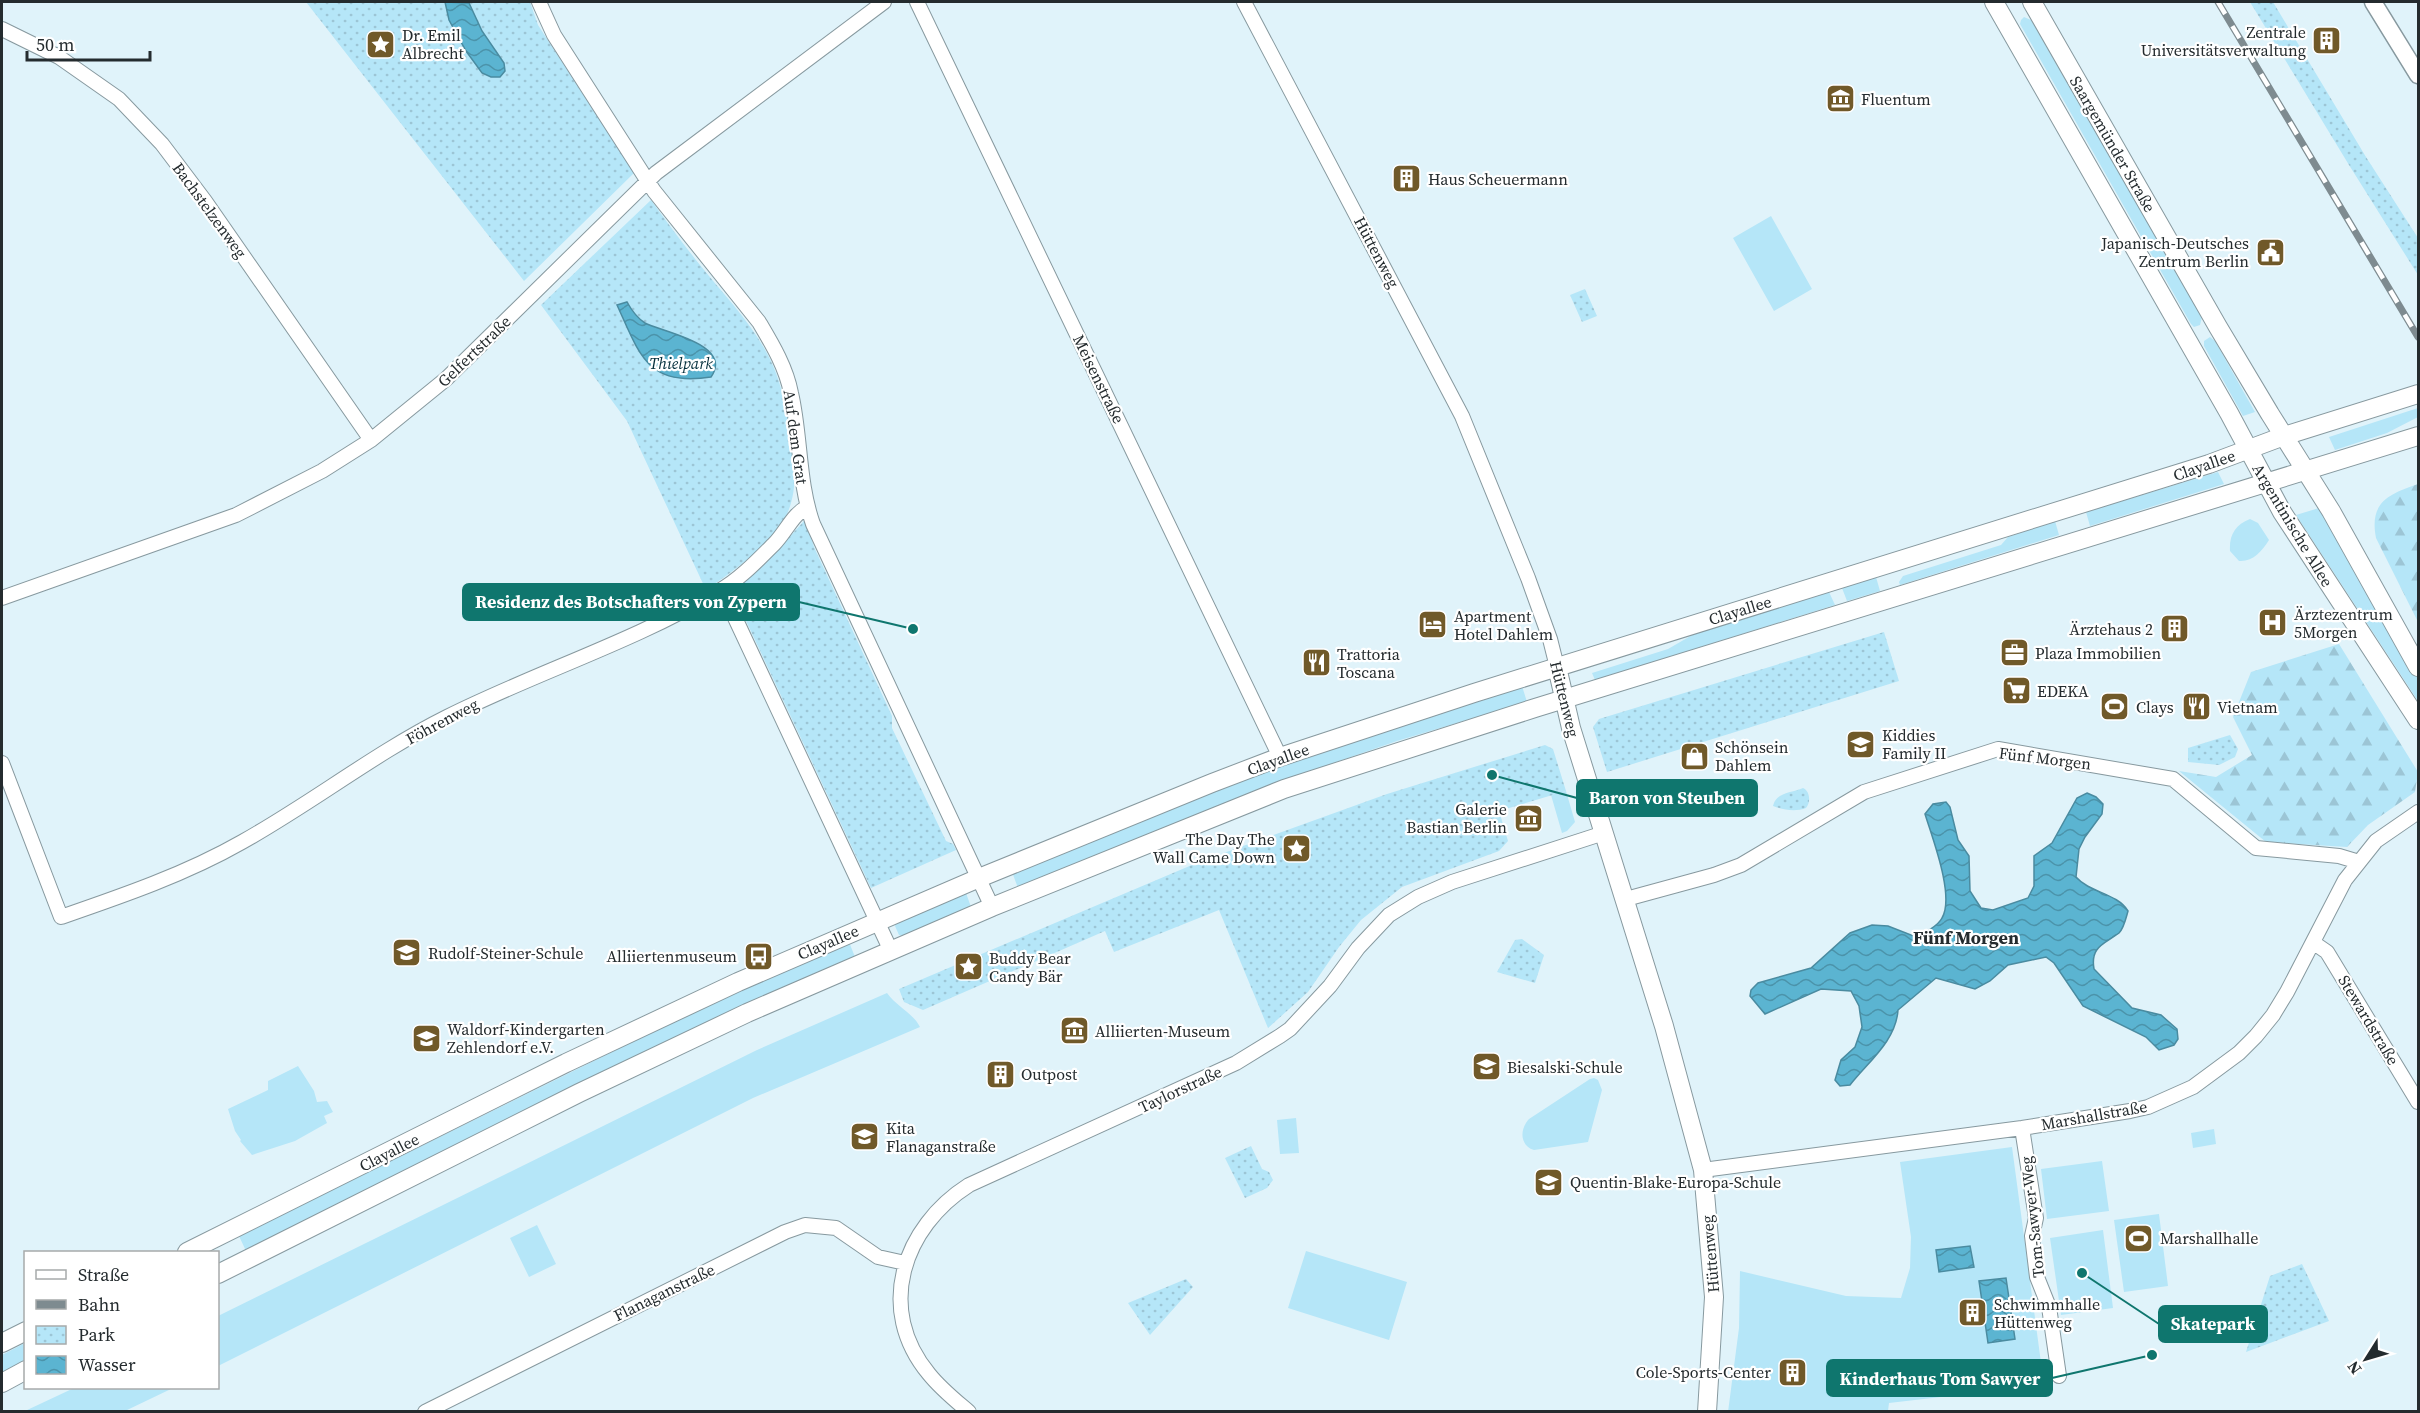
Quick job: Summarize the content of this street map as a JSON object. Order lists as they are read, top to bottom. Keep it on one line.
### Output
{"streets":{"main road":["Saargemünder Straße","Hüttenweg","Clayallee","Argentinische Allee"],"street":["Bachstelzenweg","Gelfertstraße","Meisenstraße","Auf dem Grat","Föhrenweg","Fünf Morgen","Stewardstraße","Taylorstraße","Marshallstraße","Tom-Sawyer-Weg","Flanaganstraße"]},"crossings":[["Saargemünder Straße","Clayallee"],["Saargemünder Straße","Argentinische Allee"],["Bachstelzenweg","Gelfertstraße"],["Hüttenweg","Clayallee"],["Hüttenweg","Fünf Morgen"],["Hüttenweg","Taylorstraße"],["Hüttenweg","Marshallstraße"],["Gelfertstraße","Auf dem Grat"],["Meisenstraße","Clayallee"],["Auf dem Grat","Clayallee"],["Auf dem Grat","Föhrenweg"],["Clayallee","Argentinische Allee"],["Fünf Morgen","Marshallstraße"],["Stewardstraße","Marshallstraße"],["Taylorstraße","Flanaganstraße"],["Marshallstraße","Tom-Sawyer-Weg"]],"districts":["Fünf Morgen"],"parks":["Thielpark"],"places":{"building":["Zentrale Universitätsverwaltung","Haus Scheuermann","Ärztehaus 2","Outpost","Schwimmhalle Hüttenweg","Cole-Sports-Center"],"place":["Dr. Emil Albrecht","The Day The Wall Came Down","Buddy Bear Candy Bär"],"museum":["Fluentum","Galerie Bastian Berlin","Alliierten-Museum"],"public building":["Japanisch-Deutsches Zentrum Berlin"],"hospital":["Ärztezentrum 5Morgen"],"hotel":["Apartment Hotel Dahlem"],"other":["Residenz des Botschafters von Zypern","Baron von Steuben","Skatepark","Kinderhaus Tom Sawyer"],"office":["Plaza Immobilien"],"restaurant":["Trattoria Toscana","Vietnam"],"supermarket":["EDEKA"],"sports":["Clays","Marshallhalle"],"school or university":["Kiddies Family II","Rudolf-Steiner-Schule","Waldorf-Kindergarten Zehlendorf e.V.","Biesalski-Schule","Kita Flanaganstraße","Quentin-Blake-Europa-Schule"],"shop":["Schönsein Dahlem"],"bus stop":["Alliiertenmuseum"]},"legend":["Straße","Bahn","Park","Wasser"],"scale_bar":"50 m","north":"bottom left"}
